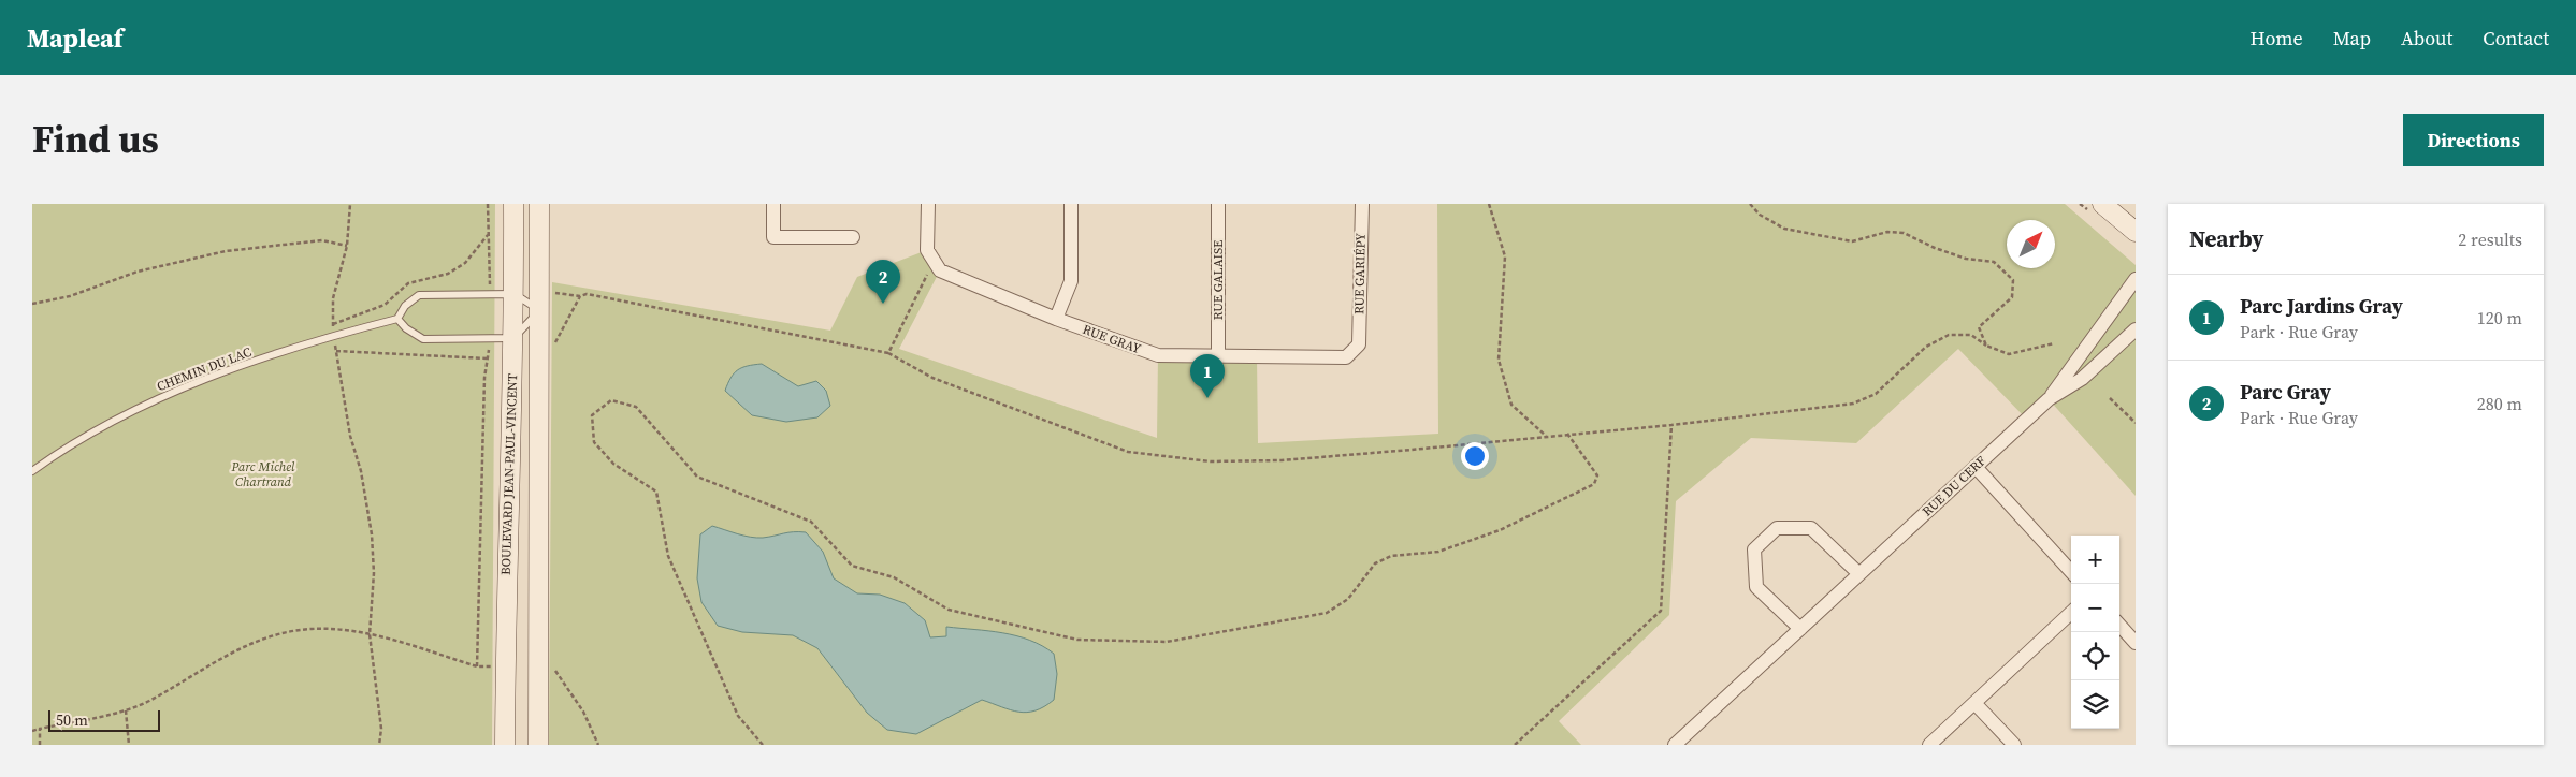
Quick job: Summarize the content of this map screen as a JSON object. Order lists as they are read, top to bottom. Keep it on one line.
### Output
{"streets":{"street":["RUE GARIÉPY","RUE GALAISE","RUE GRAY","BOULEVARD JEAN-PAUL-VINCENT","RUE DU CERF"],"lane":["CHEMIN DU LAC"]},"crossings":[["RUE GARIÉPY","RUE GRAY"],["RUE GALAISE","RUE GRAY"]],"parks":["Parc Michel Chartrand"],"scale_bar":"50 m","north":"top right","page":{"header":"Mapleaf","nav":["Home","Map","About","Contact"],"title":"Find us","buttons":"Directions","heading":["Nearby","2 results"],"pins":["2","1"],"list":[{"mark":"1","name":"Parc Jardins Gray","note":"Park · Rue Gray","value":"120 m"},{"mark":"2","name":"Parc Gray","note":"Park · Rue Gray","value":"280 m"}],"map_buttons":["+","−"],"scale":"50 m"}}
